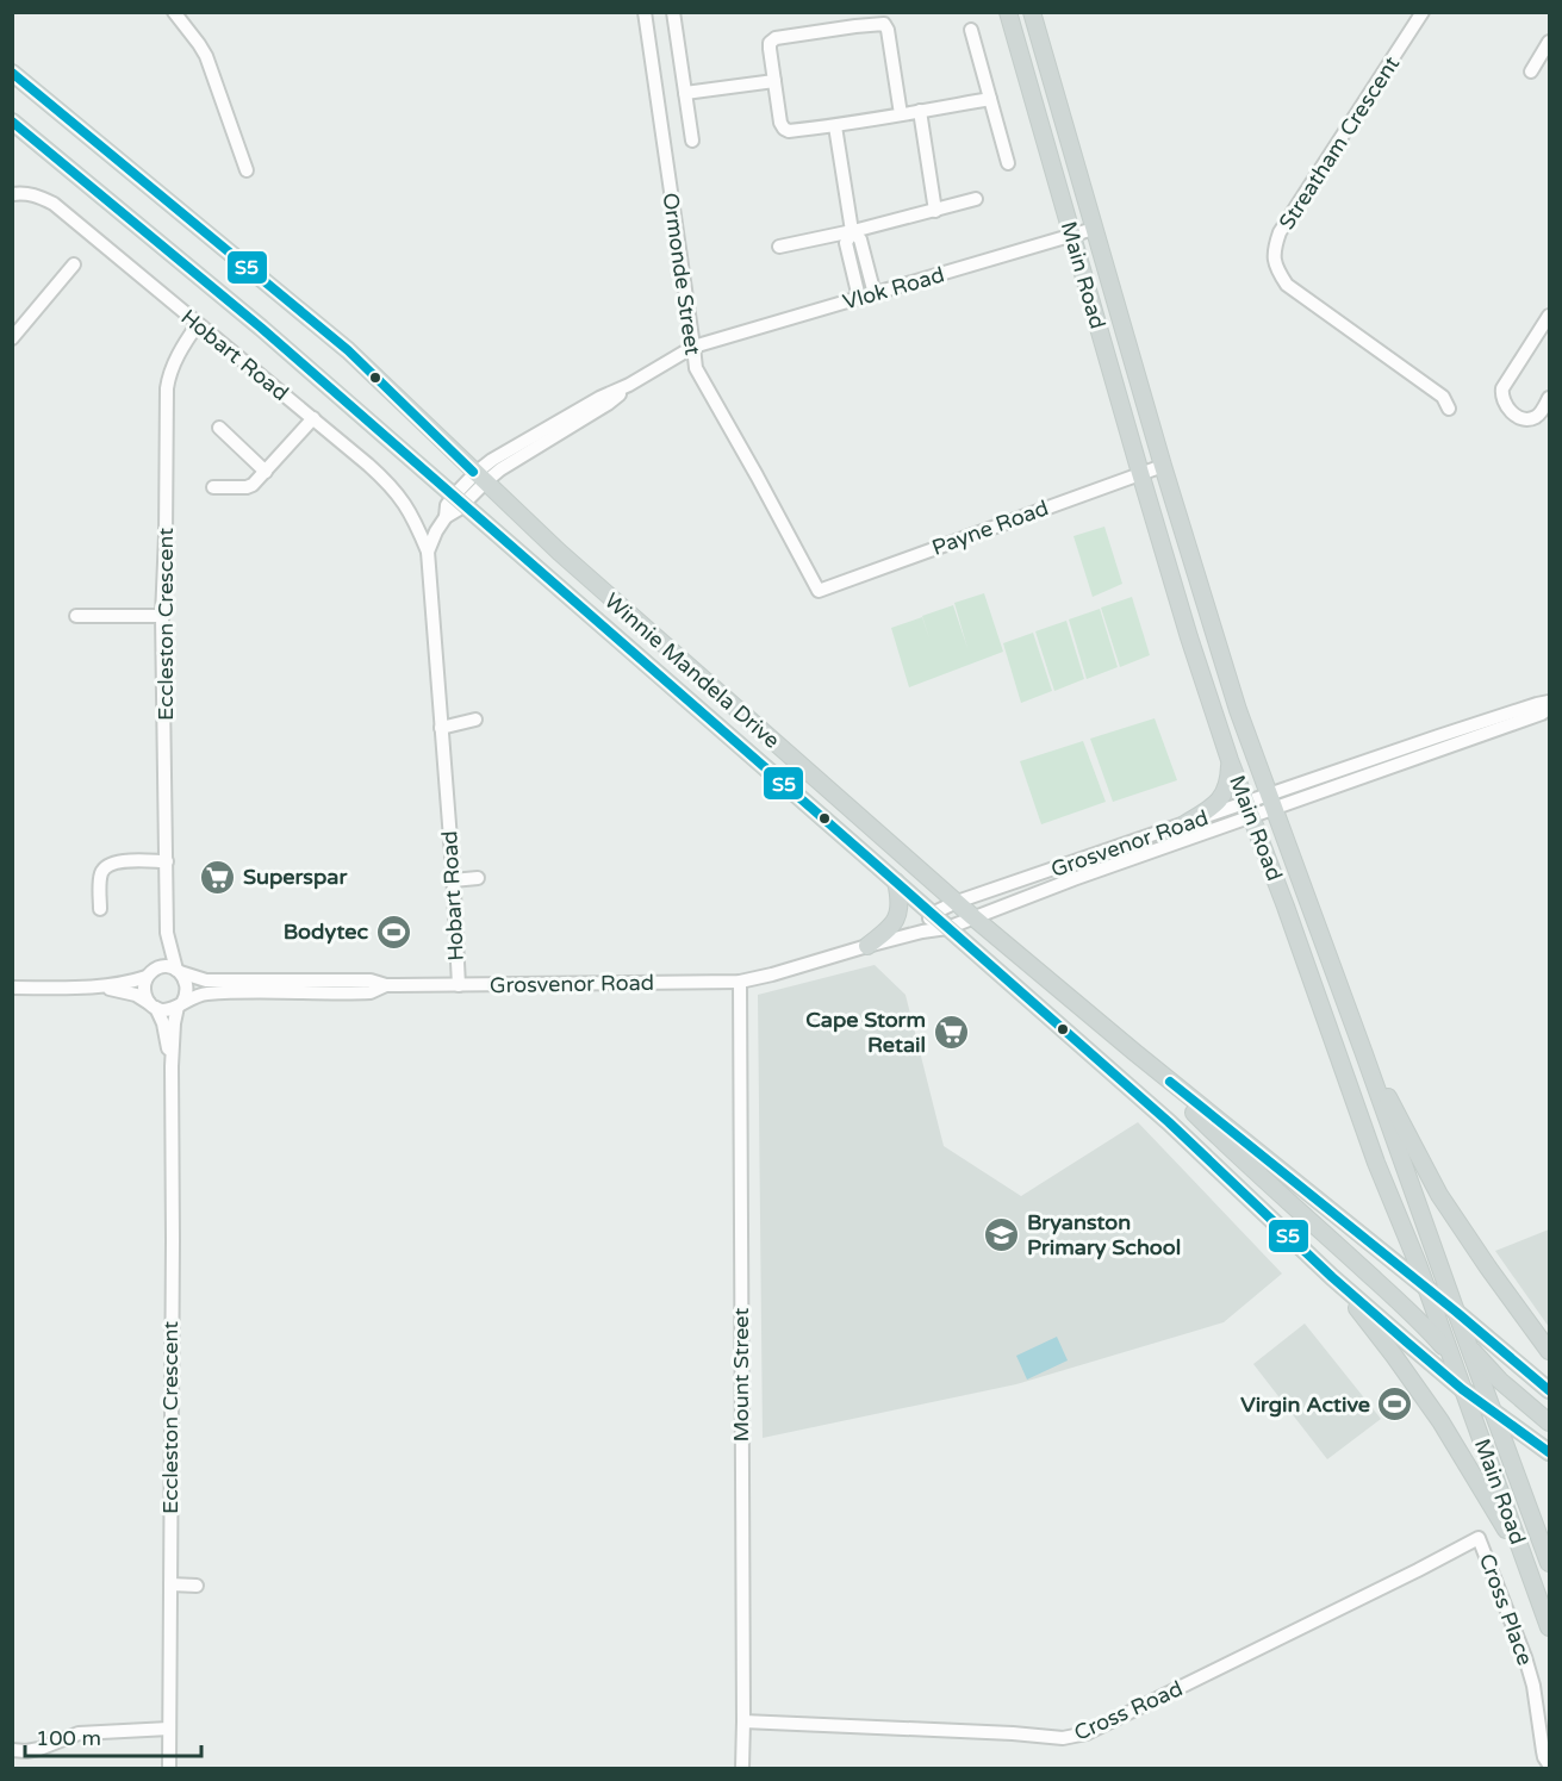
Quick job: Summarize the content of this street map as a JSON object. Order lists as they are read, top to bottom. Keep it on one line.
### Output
{"streets":{"main road":["Main Road","Winnie Mandela Drive"],"street":["Streatham Crescent","Ormonde Street","Vlok Road","Hobart Road","Payne Road","Eccleston Crescent","Grosvenor Road","Mount Street","Cross Place","Cross Road"]},"crossings":[["Ormonde Street","Vlok Road"],["Ormonde Street","Payne Road"],["Main Road","Vlok Road"],["Main Road","Payne Road"],["Main Road","Winnie Mandela Drive"],["Main Road","Grosvenor Road"],["Vlok Road","Winnie Mandela Drive"],["Hobart Road","Eccleston Crescent"],["Hobart Road","Grosvenor Road"],["Eccleston Crescent","Grosvenor Road"],["Winnie Mandela Drive","Grosvenor Road"],["Grosvenor Road","Mount Street"],["Mount Street","Cross Road"],["Cross Place","Cross Road"]],"places":{"supermarket":["Superspar","Cape Storm Retail"],"sports":["Bodytec","Virgin Active"],"school or university":["Bryanston Primary School"]},"lines":["transit line S5"],"scale_bar":"100 m"}
